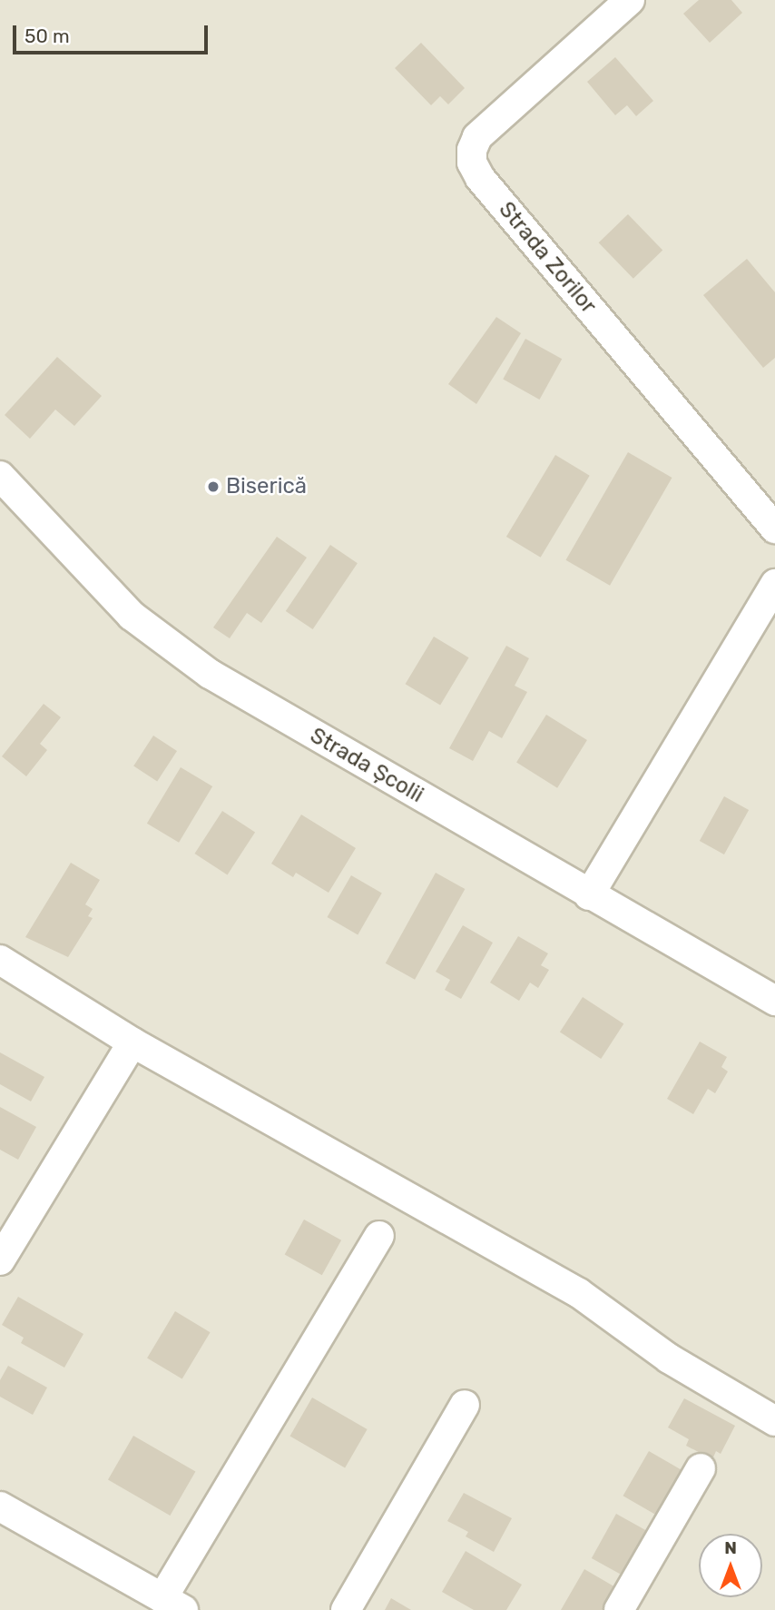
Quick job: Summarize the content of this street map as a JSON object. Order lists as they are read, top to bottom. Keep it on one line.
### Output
{"streets":{"street":["Strada Zorilor","Strada Școlii"]},"places":["Biserică"],"scale_bar":"50 m","north":"top"}
